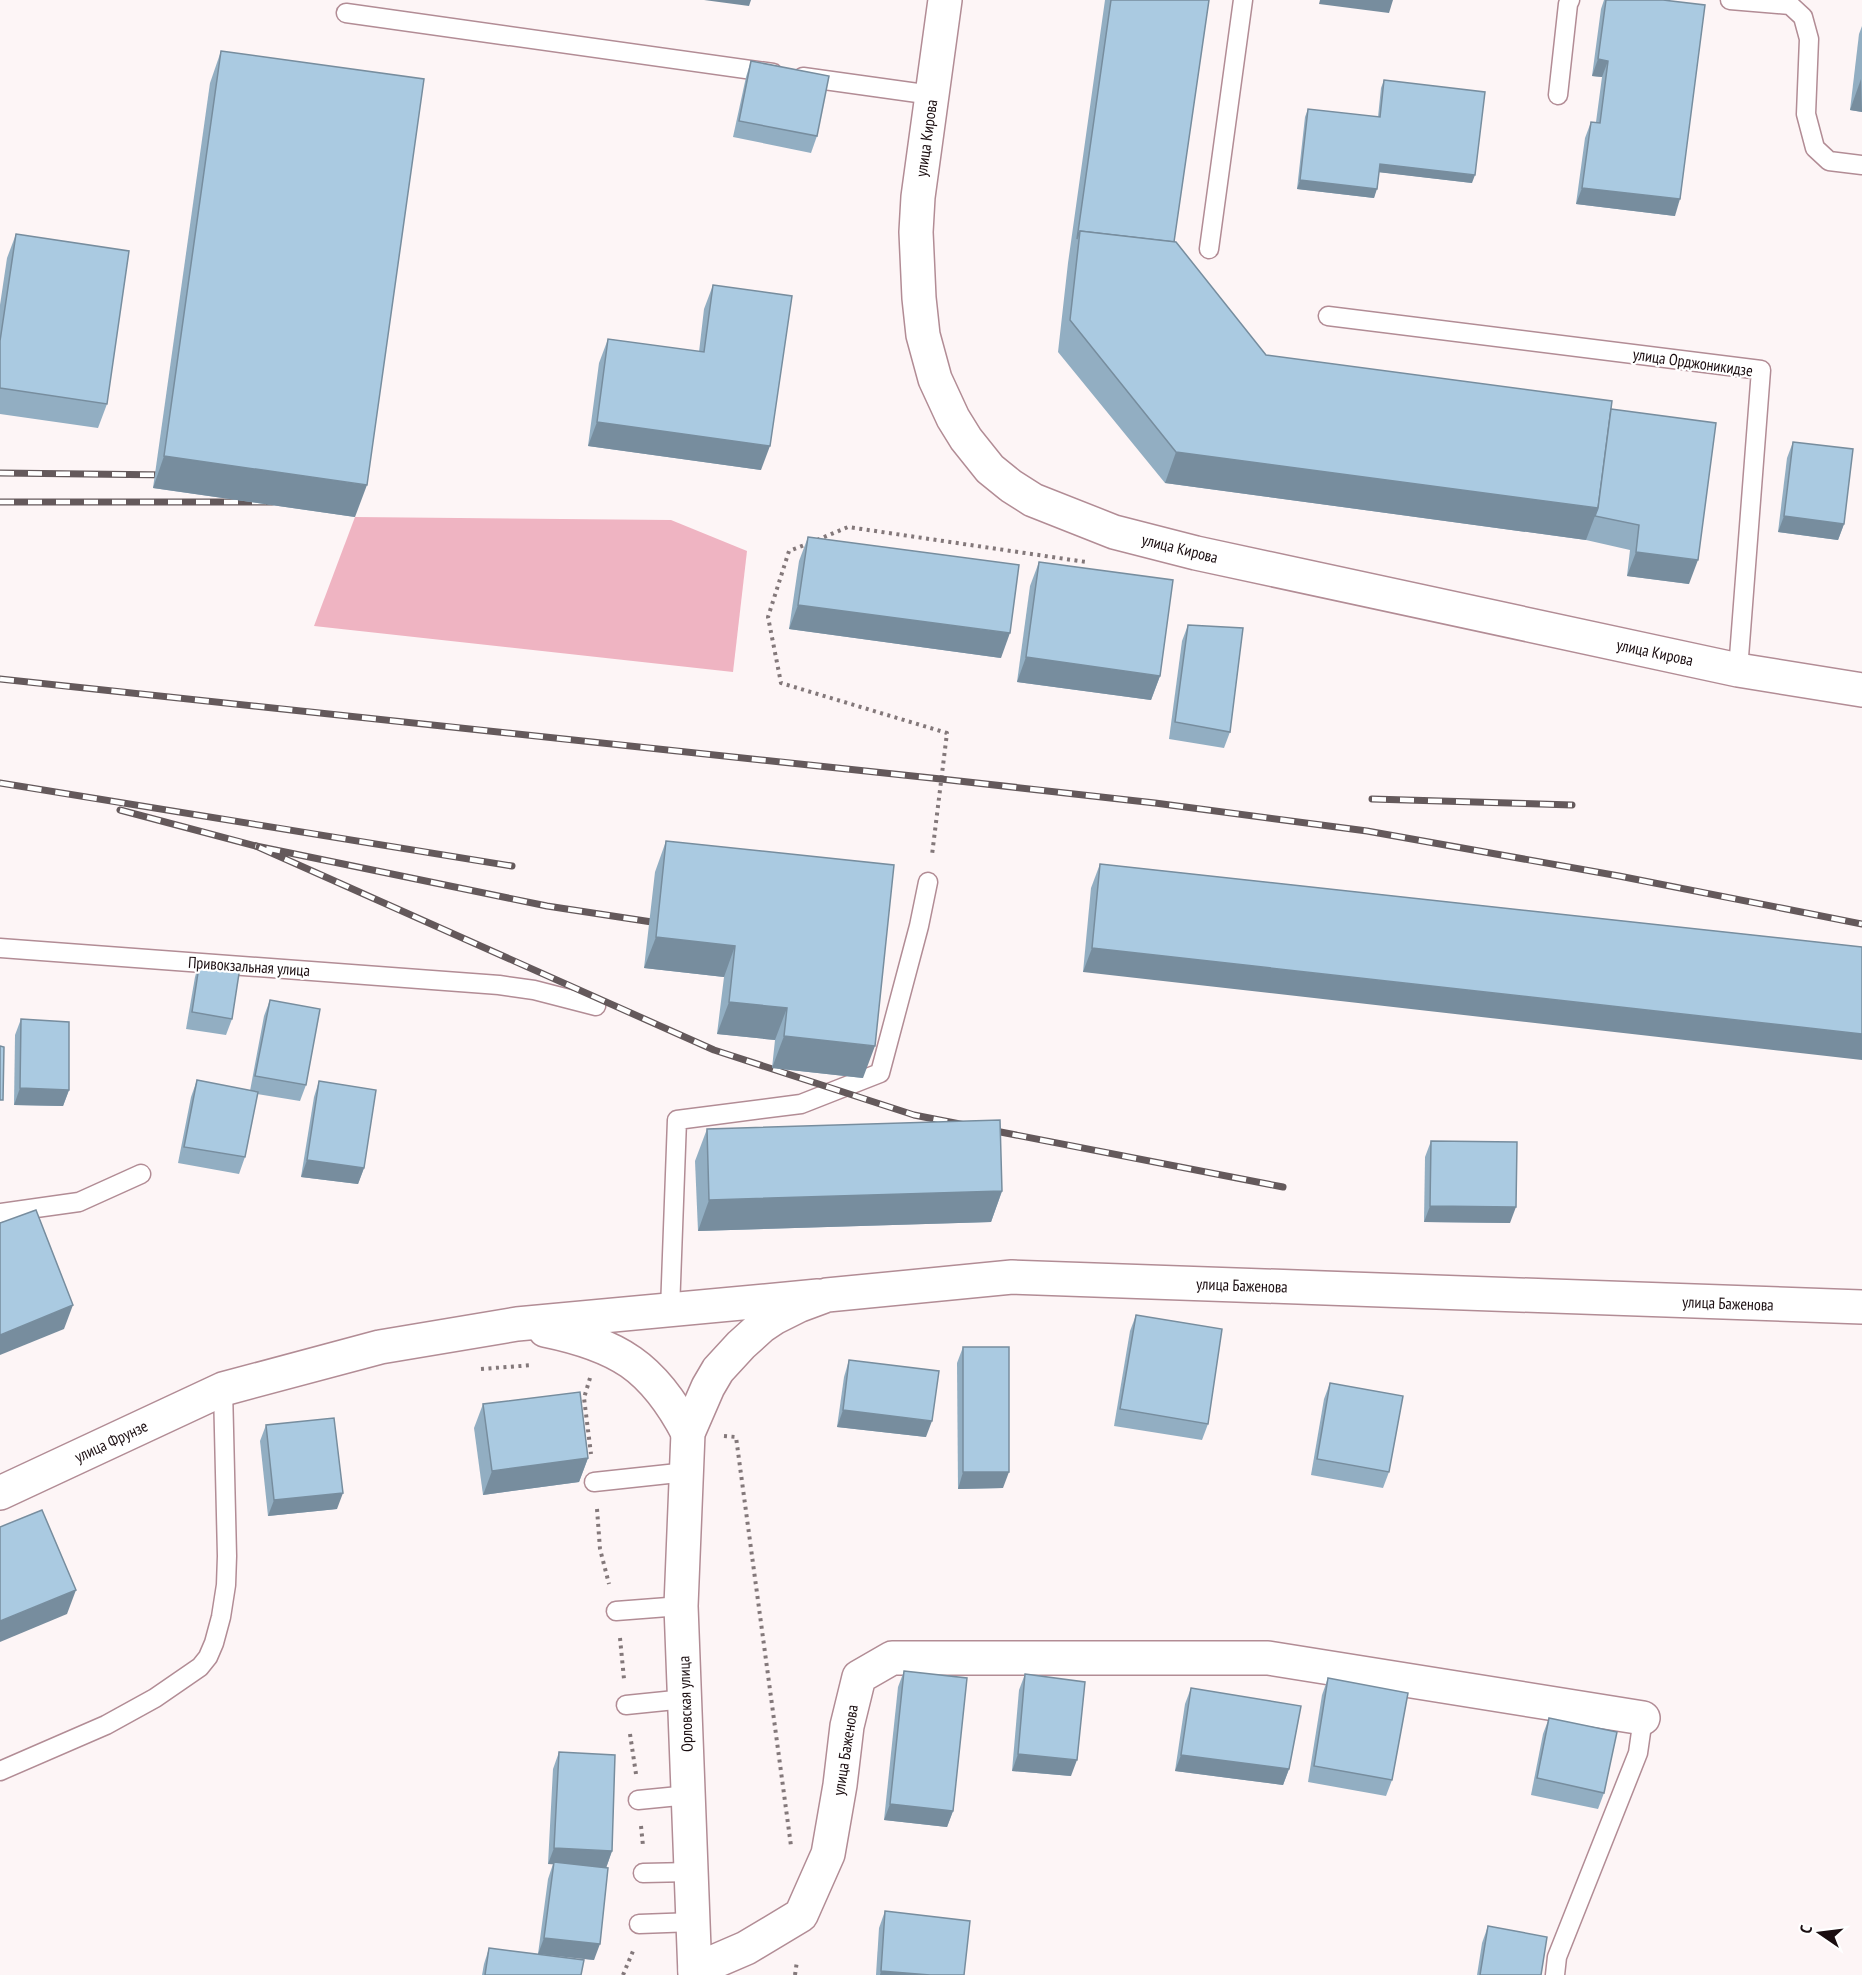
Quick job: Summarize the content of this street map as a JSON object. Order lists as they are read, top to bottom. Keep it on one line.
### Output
{"streets":{"street":["улица Кирова","улица Баженова","улица Фрунзе","Орловская улица"],"lane":["улица Орджоникидзе","Привокзальная улица"]},"crossings":[["улица Кирова","улица Орджоникидзе"],["улица Баженова","улица Фрунзе"],["улица Баженова","Орловская улица"]],"north":"left"}
